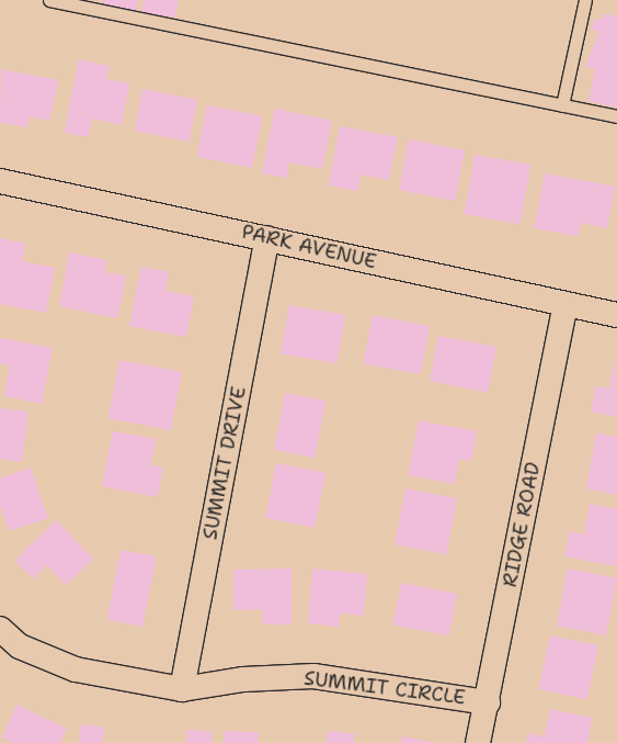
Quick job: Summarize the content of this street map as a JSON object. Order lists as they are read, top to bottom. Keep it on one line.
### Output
{"streets":{"street":["PARK AVENUE","SUMMIT DRIVE","RIDGE ROAD","SUMMIT CIRCLE"]},"crossings":[["PARK AVENUE","SUMMIT DRIVE"],["PARK AVENUE","RIDGE ROAD"],["SUMMIT DRIVE","SUMMIT CIRCLE"],["RIDGE ROAD","SUMMIT CIRCLE"]]}
